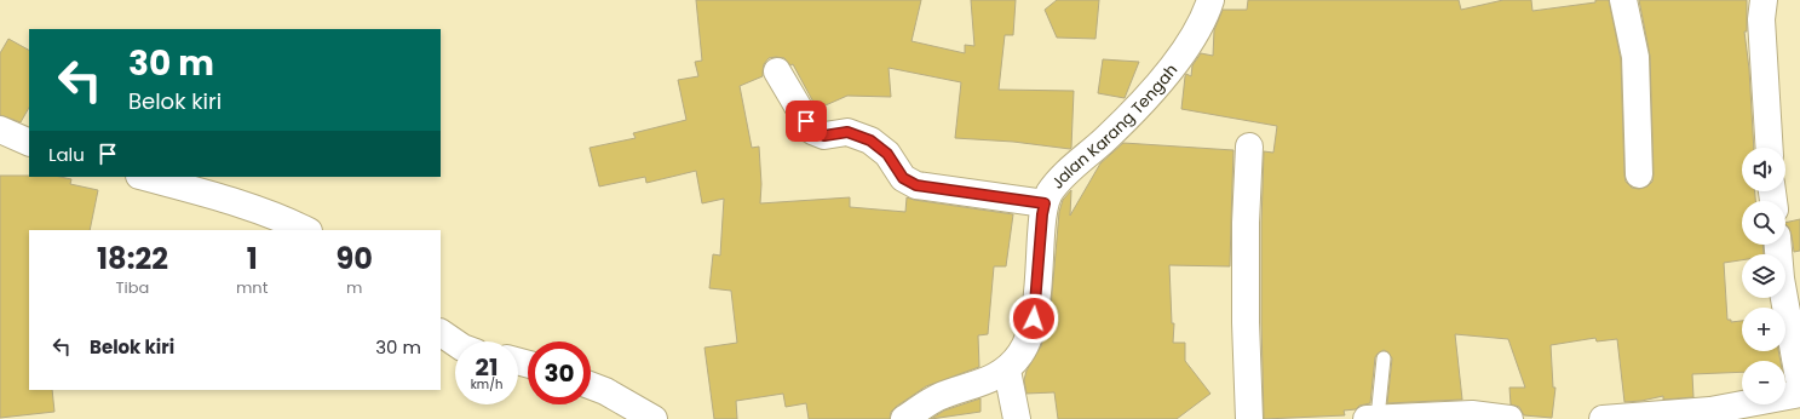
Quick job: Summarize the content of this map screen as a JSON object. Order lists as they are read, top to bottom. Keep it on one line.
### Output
{"streets":{"street":["Jalan Karang Tengah"]},"page":{"turn":["30 m","Belok kiri"],"then":"Lalu","map_buttons":["+","−"],"eta":["18:22","Tiba","1","mnt","90","m"],"list":[{"name":"Belok kiri","value":"30 m"}],"speed":"21 km/h","limit":"30"}}
